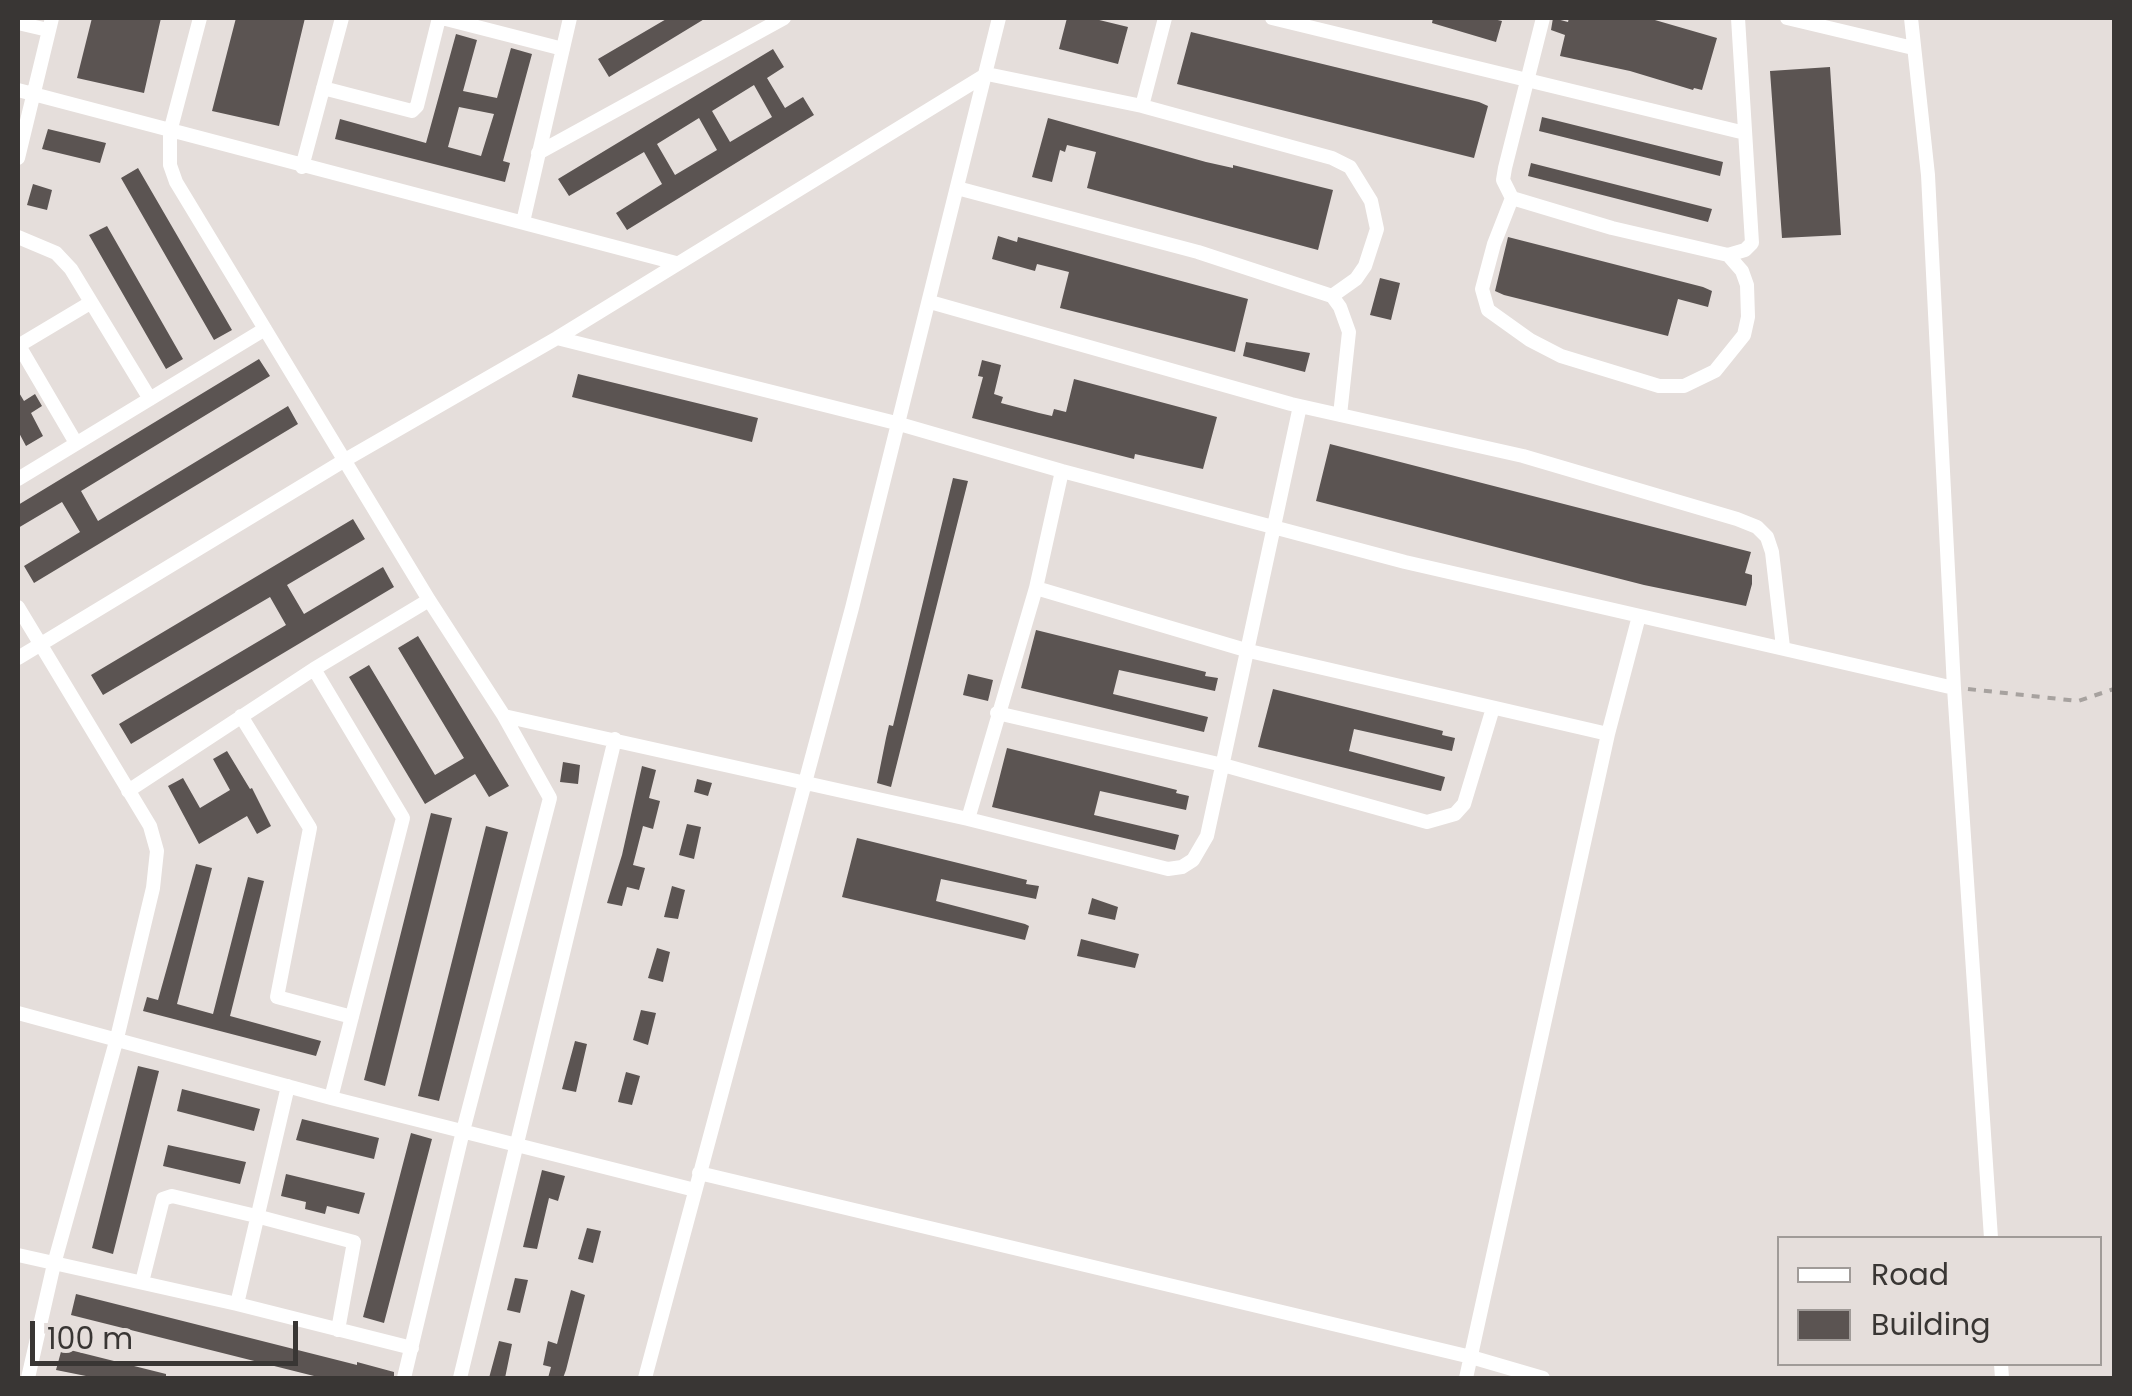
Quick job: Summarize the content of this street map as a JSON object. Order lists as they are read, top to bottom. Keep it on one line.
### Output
{"legend":["Road","Building"],"scale_bar":"100 m"}
